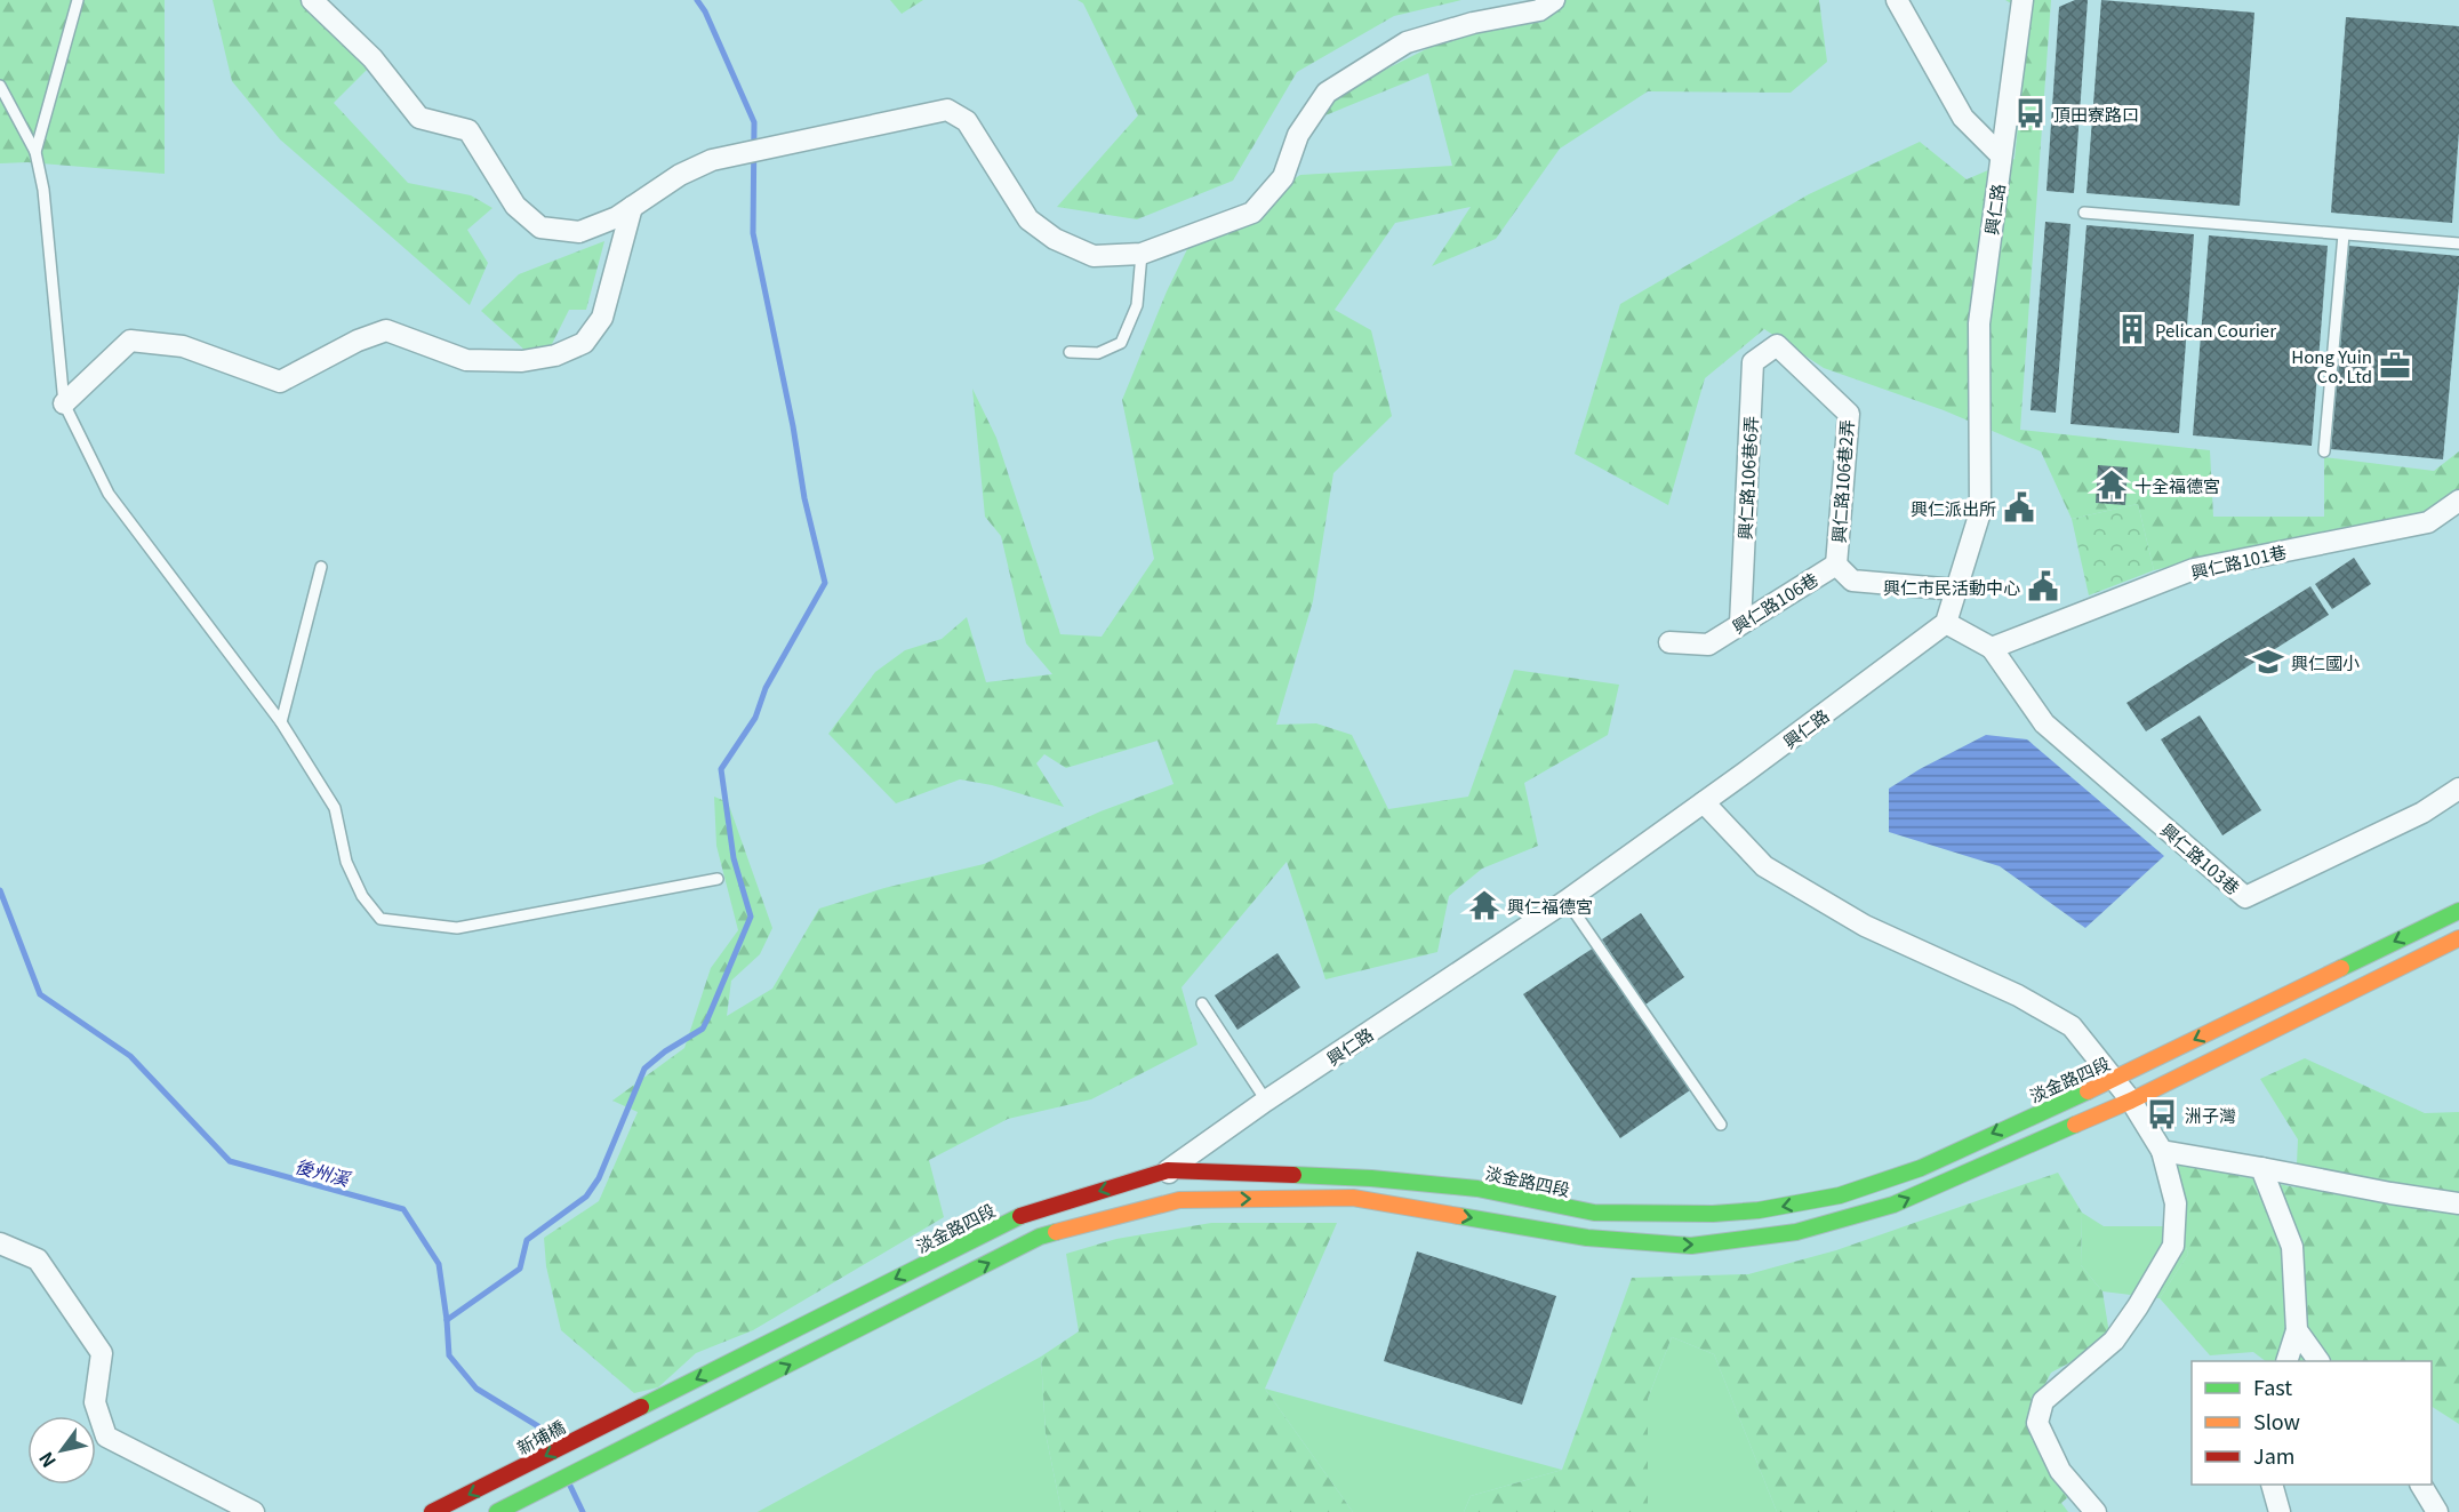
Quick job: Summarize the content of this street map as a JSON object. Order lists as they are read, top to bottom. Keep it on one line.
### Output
{"streets":{"main road":["淡金路四段","新埔橋"],"street":["興仁路","興仁路106巷6弄","興仁路106巷2弄","興仁路101巷","興仁路106巷","興仁路103巷"]},"crossings":[["興仁路","興仁路106巷"],["興仁路","淡金路四段"],["興仁路106巷6弄","興仁路106巷2弄"],["興仁路106巷6弄","興仁路106巷"],["興仁路106巷2弄","興仁路106巷"],["興仁路101巷","興仁路103巷"],["淡金路四段","新埔橋"]],"water":["後州溪"],"places":{"bus stop":["頂田寮路口","洲子灣"],"building":["Pelican Courier"],"office":["Hong Yuin Co. Ltd"],"temple":["十全福德宮","興仁福德宮"],"public building":["興仁派出所","興仁市民活動中心"],"school or university":["興仁國小"]},"legend":["Fast","Slow","Jam"],"north":"bottom left"}
